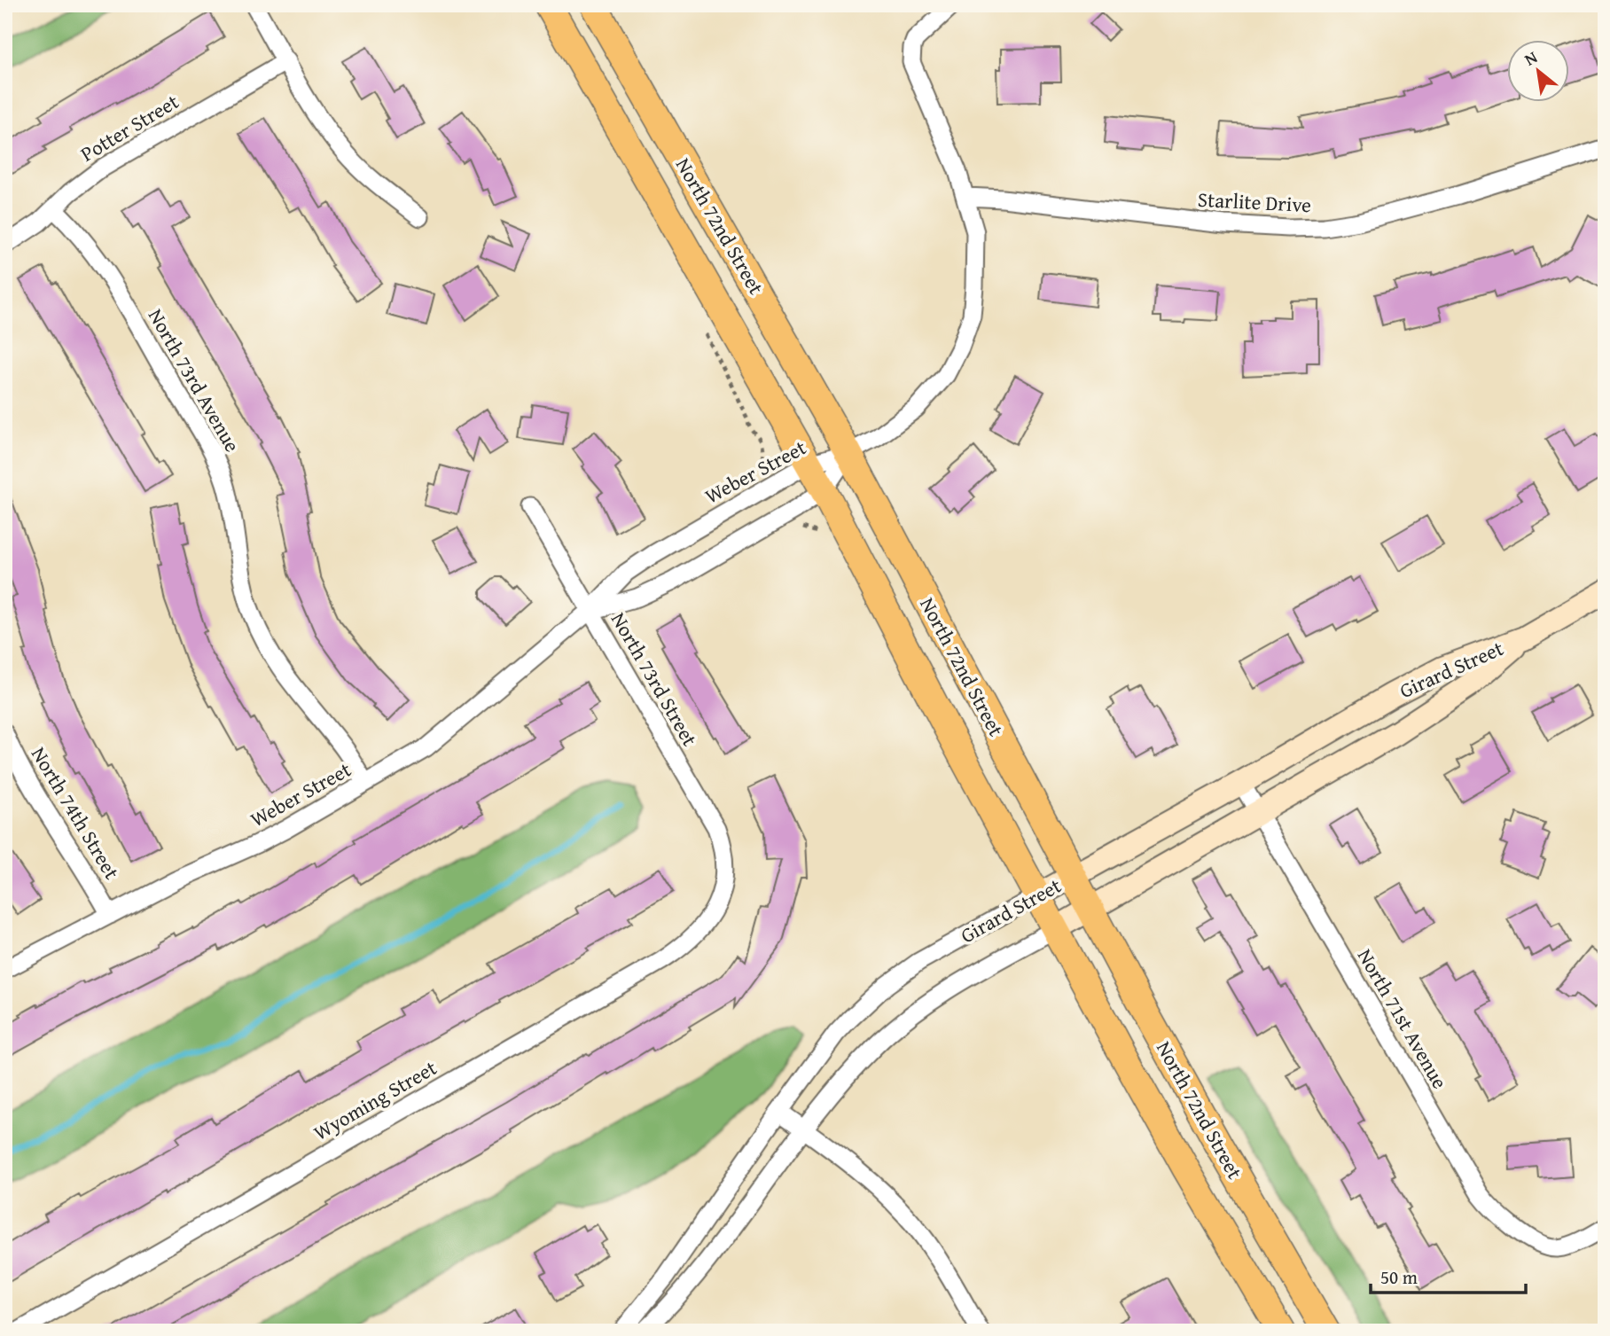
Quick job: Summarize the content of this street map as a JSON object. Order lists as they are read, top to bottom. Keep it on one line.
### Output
{"streets":{"main road":["North 72nd Street"],"street":["Potter Street","Starlite Drive","North 73rd Avenue","Weber Street","Girard Street","North 73rd Street","North 74th Street","North 71st Avenue","Wyoming Street"]},"crossings":[["Potter Street","North 73rd Avenue"],["North 72nd Street","Weber Street"],["North 72nd Street","Girard Street"],["North 73rd Avenue","Weber Street"],["Weber Street","North 73rd Street"],["Weber Street","North 74th Street"],["Girard Street","North 71st Avenue"],["North 73rd Street","Wyoming Street"]],"scale_bar":"50 m","north":"top left"}
